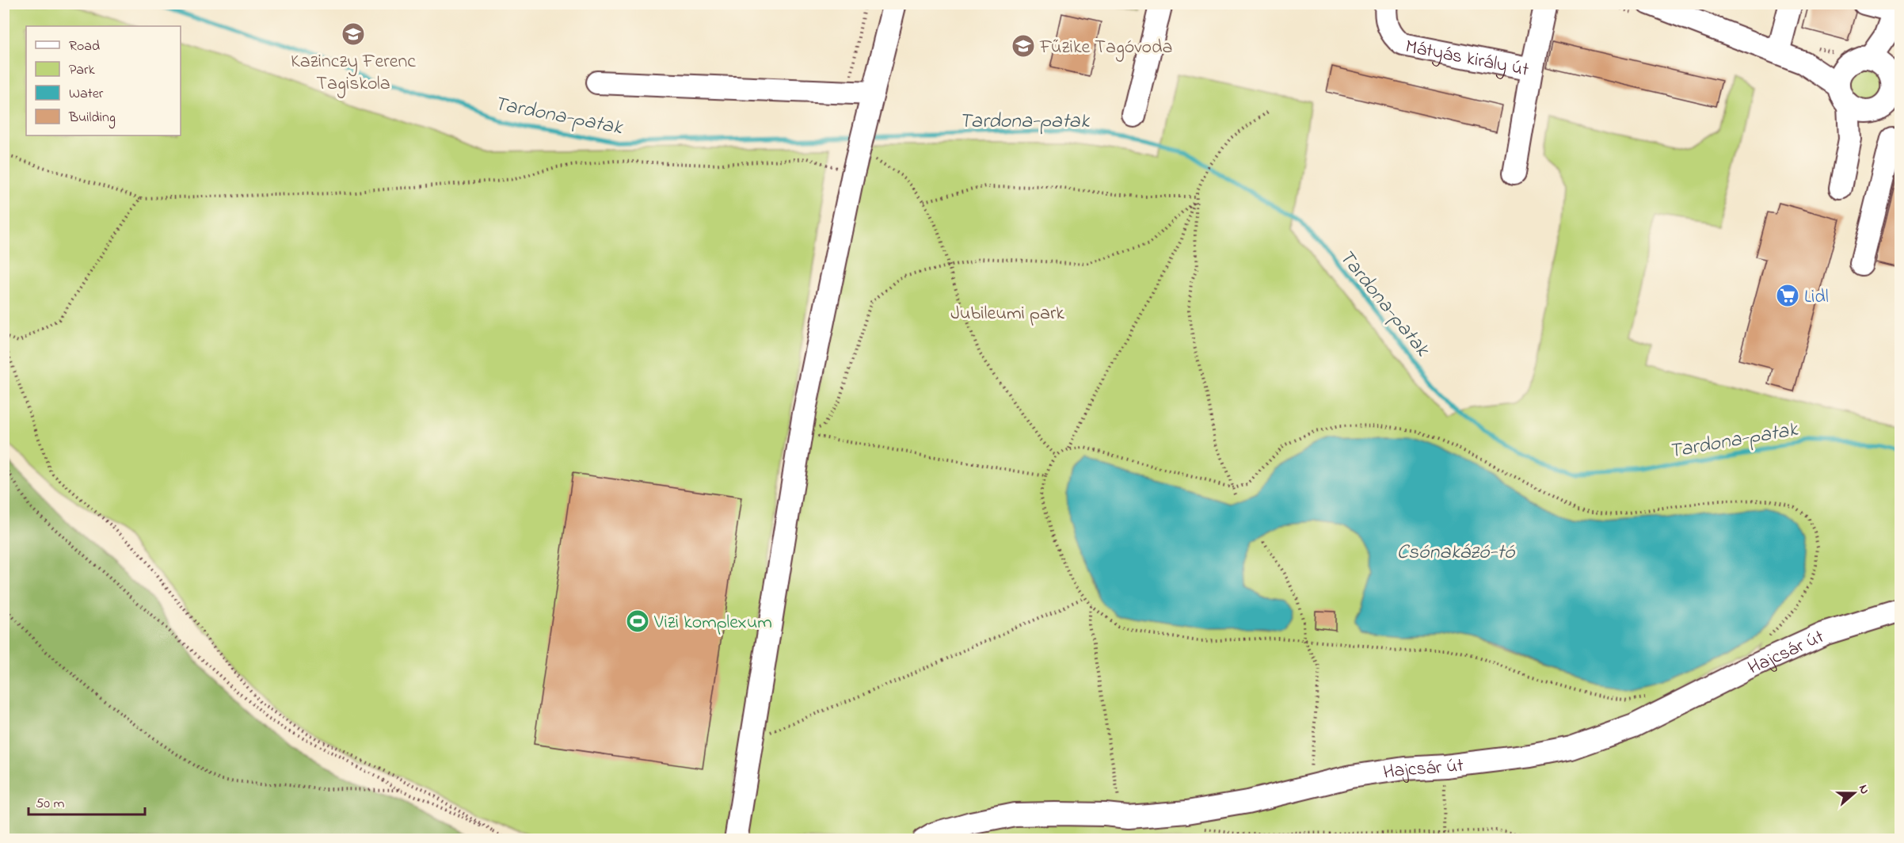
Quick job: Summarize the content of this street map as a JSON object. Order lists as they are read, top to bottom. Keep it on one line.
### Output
{"streets":{"street":["Mátyás király út","Hajcsár út"]},"water":["Tardona-patak","Csónakázó-tó"],"parks":["Jubileumi park"],"places":{"school or university":["Kazinczy Ferenc Tagiskola","Fűzike Tagóvoda"],"supermarket":["Lidl"],"sports":["Vizi komplexum"]},"legend":["Road","Park","Water","Building"],"scale_bar":"50 m","north":"right"}
